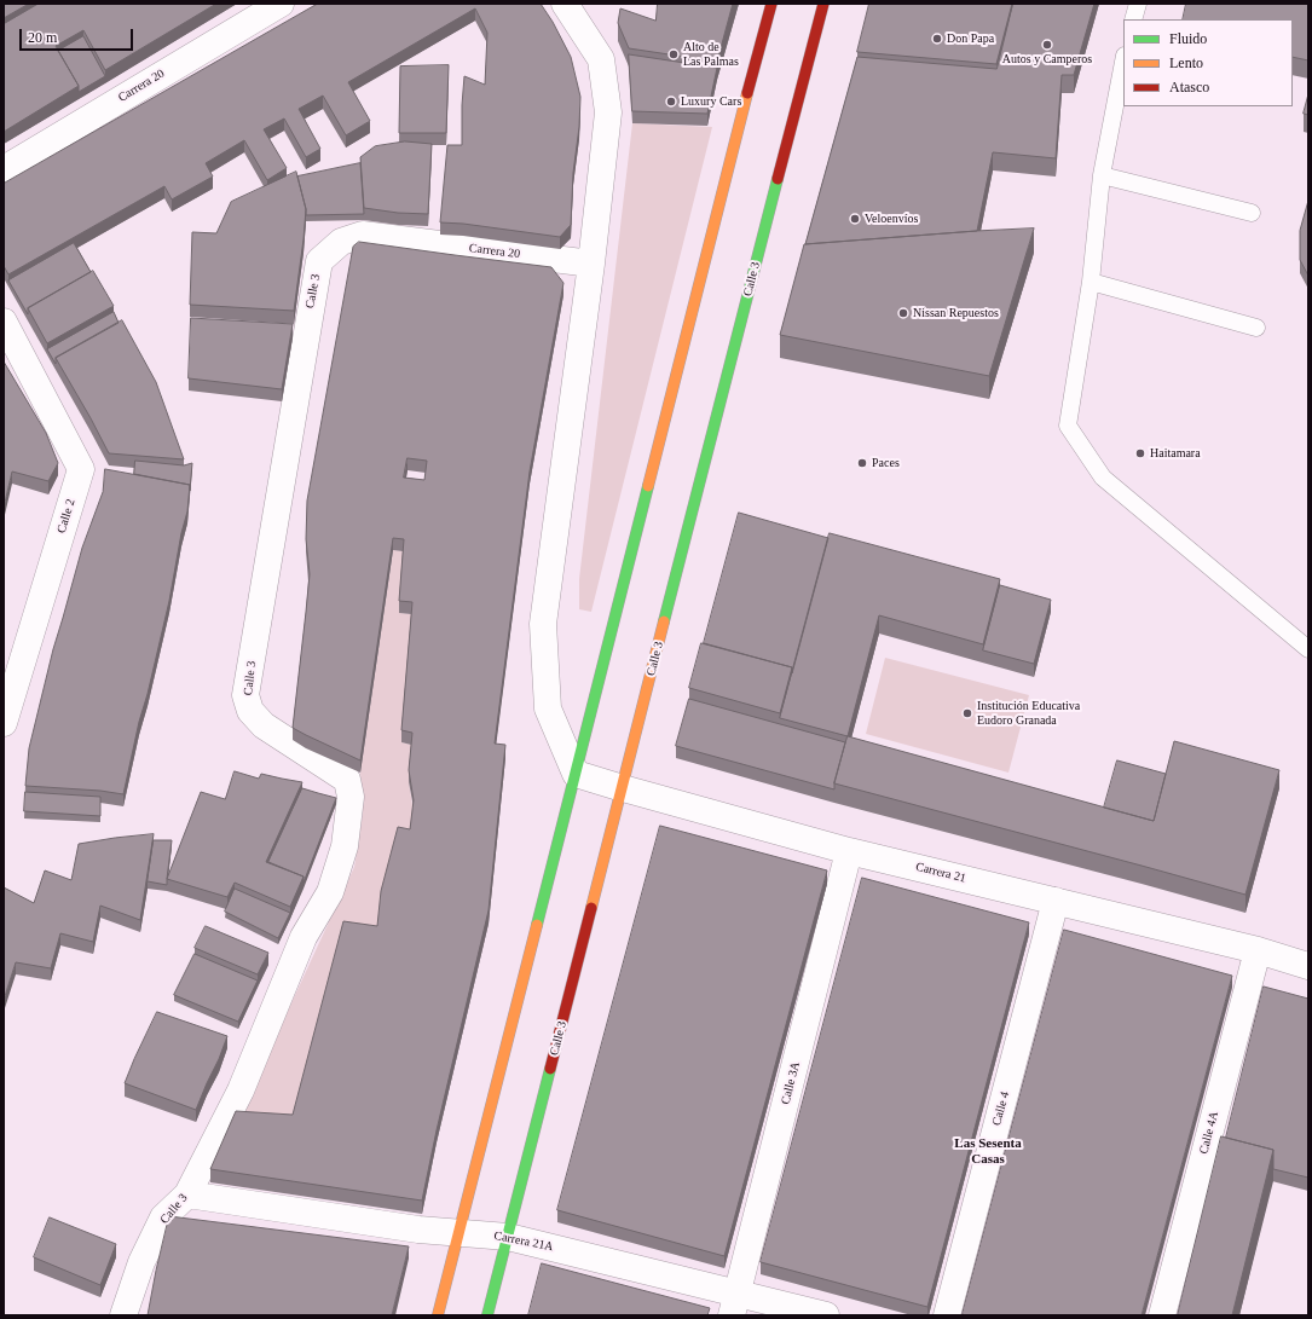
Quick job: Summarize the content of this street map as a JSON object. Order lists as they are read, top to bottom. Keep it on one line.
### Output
{"streets":{"street":["Carrera 20","Calle 3","Calle 2","Carrera 21","Calle 3A","Calle 4","Calle 4A","Carrera 21A"]},"crossings":[["Carrera 20","Calle 3"],["Calle 3","Carrera 21"],["Calle 3","Carrera 21A"],["Carrera 21","Calle 3A"],["Carrera 21","Calle 4"],["Carrera 21","Calle 4A"],["Calle 3A","Carrera 21A"]],"districts":["Las Sesenta Casas"],"places":["Don Papa","Autos y Camperos","Alto de Las Palmas","Luxury Cars","Veloenvíos","Nissan Repuestos","Haitamara","Paces","Institución Educativa Eudoro Granada"],"legend":["Fluido","Lento","Atasco"],"scale_bar":"20 m"}
